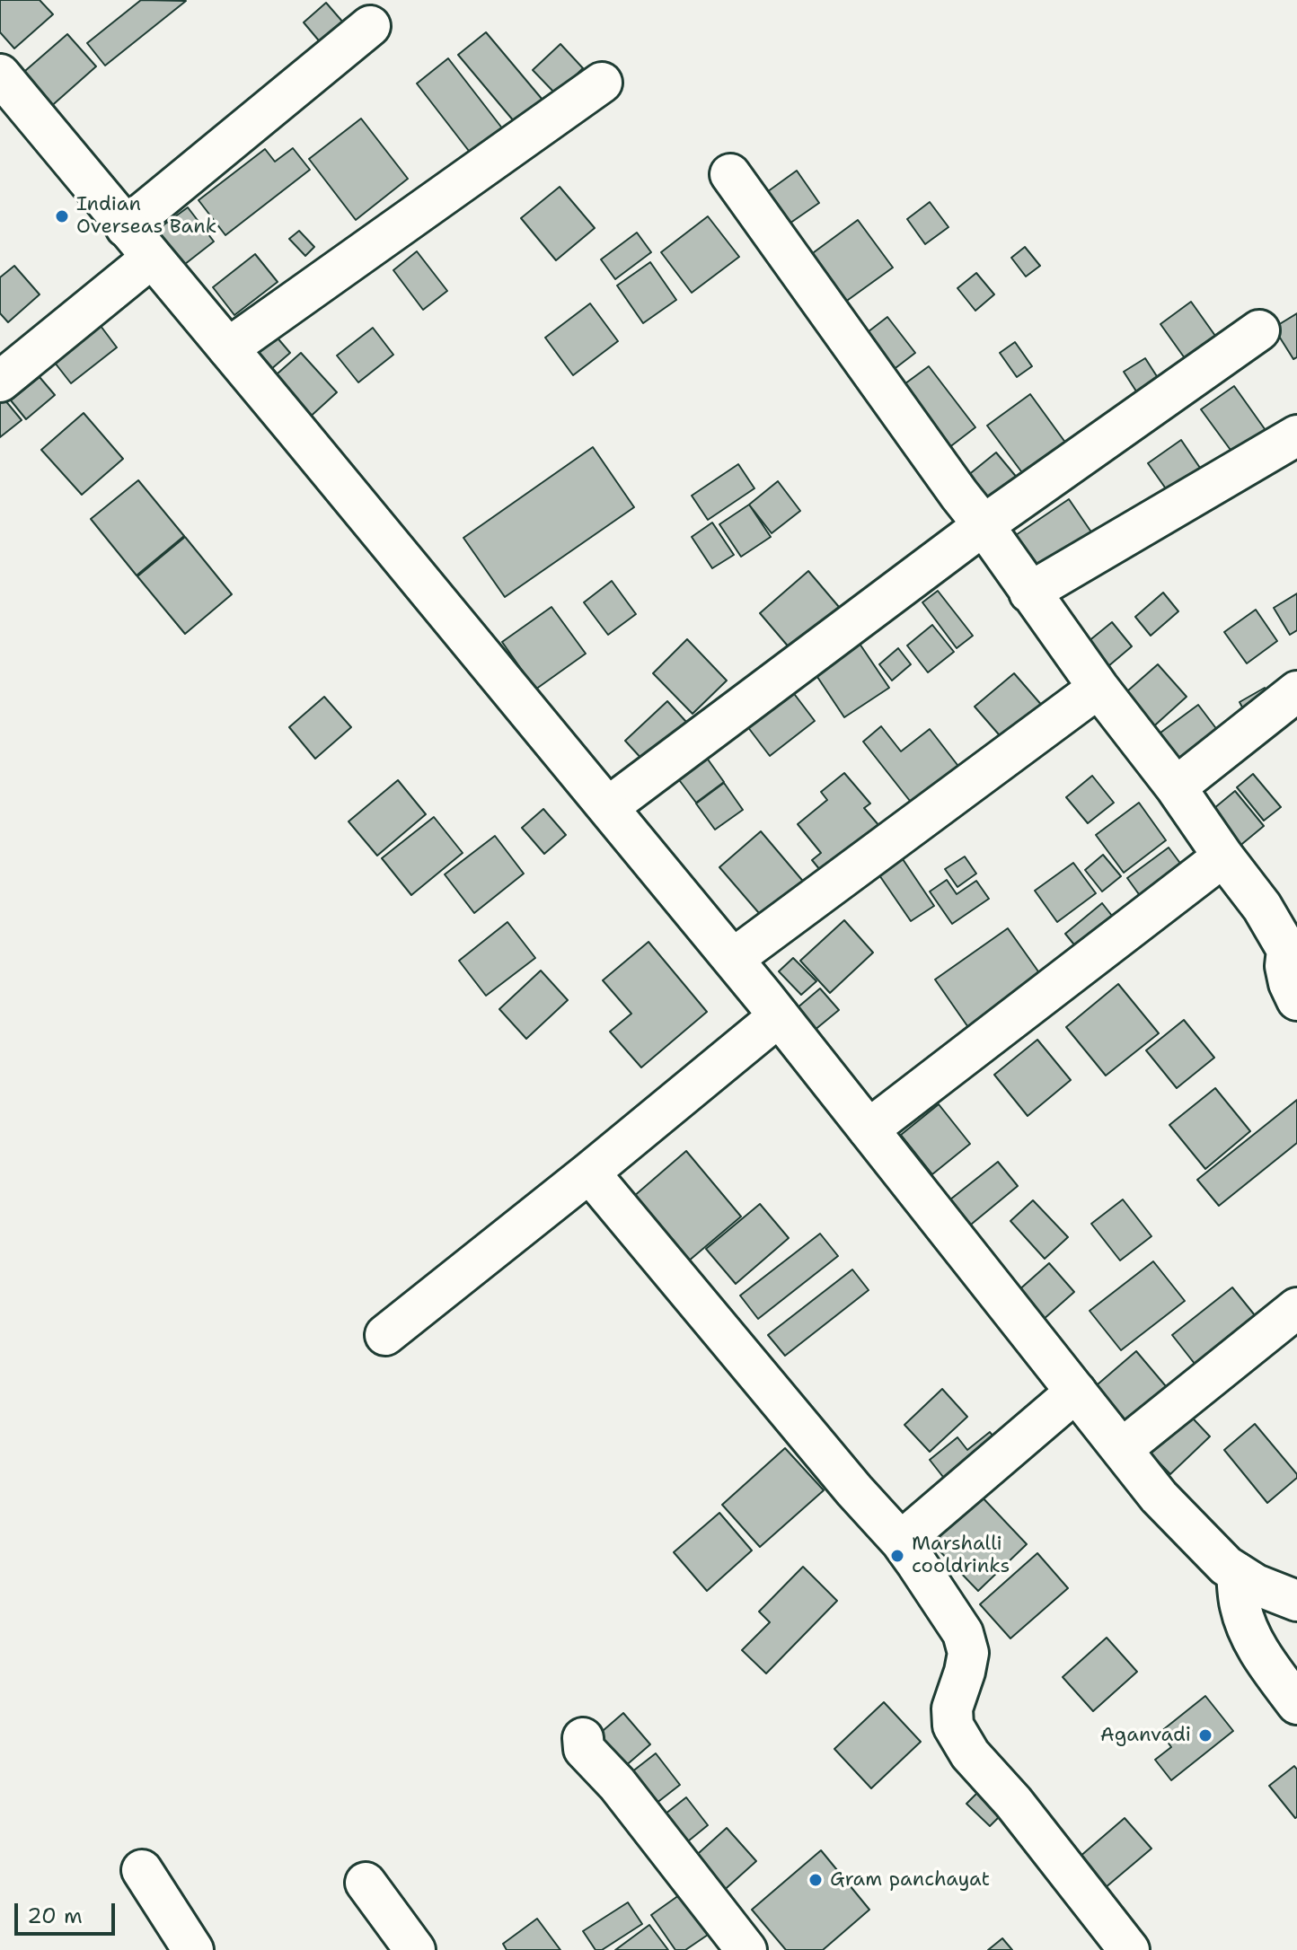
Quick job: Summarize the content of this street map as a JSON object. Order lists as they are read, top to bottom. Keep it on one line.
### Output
{"places":["Indian Overseas Bank","Marshalli cooldrinks","Aganvadi","Gram panchayat"],"scale_bar":"20 m"}
